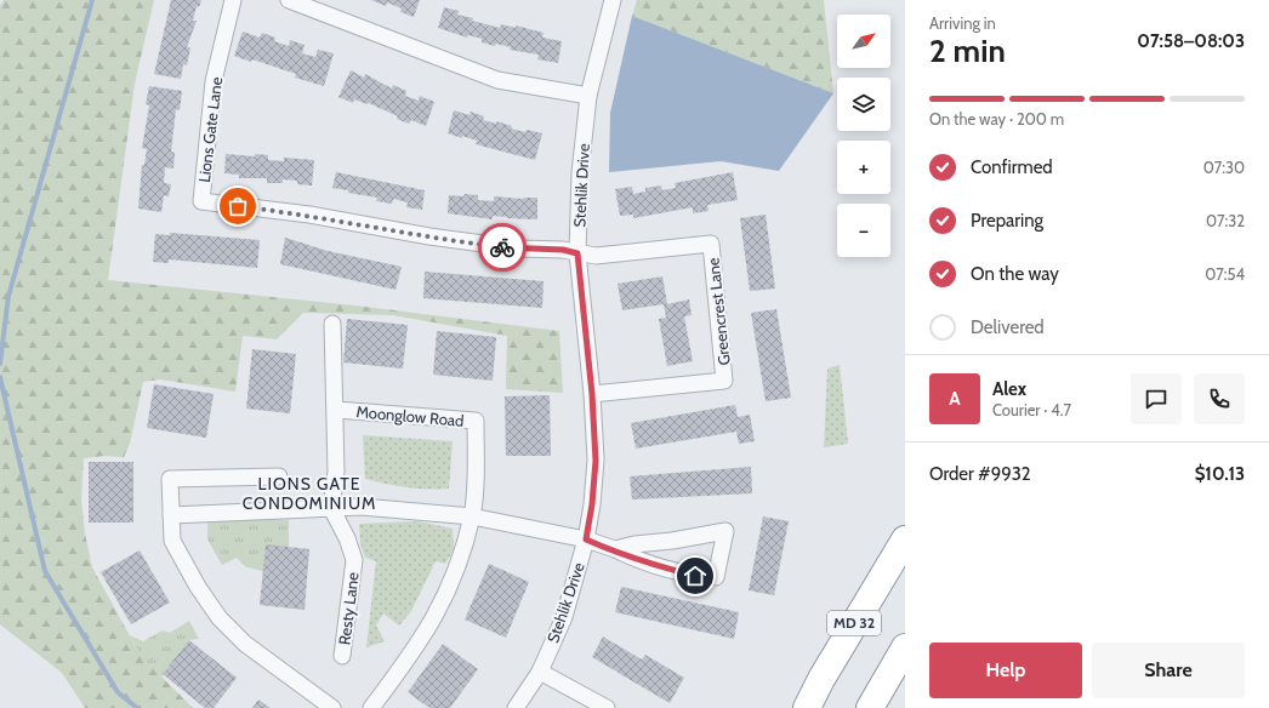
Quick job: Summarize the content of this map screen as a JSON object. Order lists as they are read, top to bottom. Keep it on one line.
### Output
{"streets":{"highway":["MD 32"],"street":["Lions Gate Lane","Stehlik Drive","Greencrest Lane","Moonglow Road","Resty Lane"]},"crossings":[["Lions Gate Lane","Stehlik Drive"],["Lions Gate Lane","Greencrest Lane"],["Stehlik Drive","Greencrest Lane"],["Moonglow Road","Resty Lane"]],"districts":["LIONS GATE CONDOMINIUM"],"north":"top right","page":{"heading":["2 min","Arriving in","07:58–08:03"],"panel":["Alex","Courier · 4.7","Order #9932","$10.13"],"map_buttons":["+","−"],"bar":"On the way · 200 m","list":[["Confirmed","07:30"],["Preparing","07:32"],["On the way","07:54"],"Delivered"],"round":"A","buttons":["Help","Share"]}}
